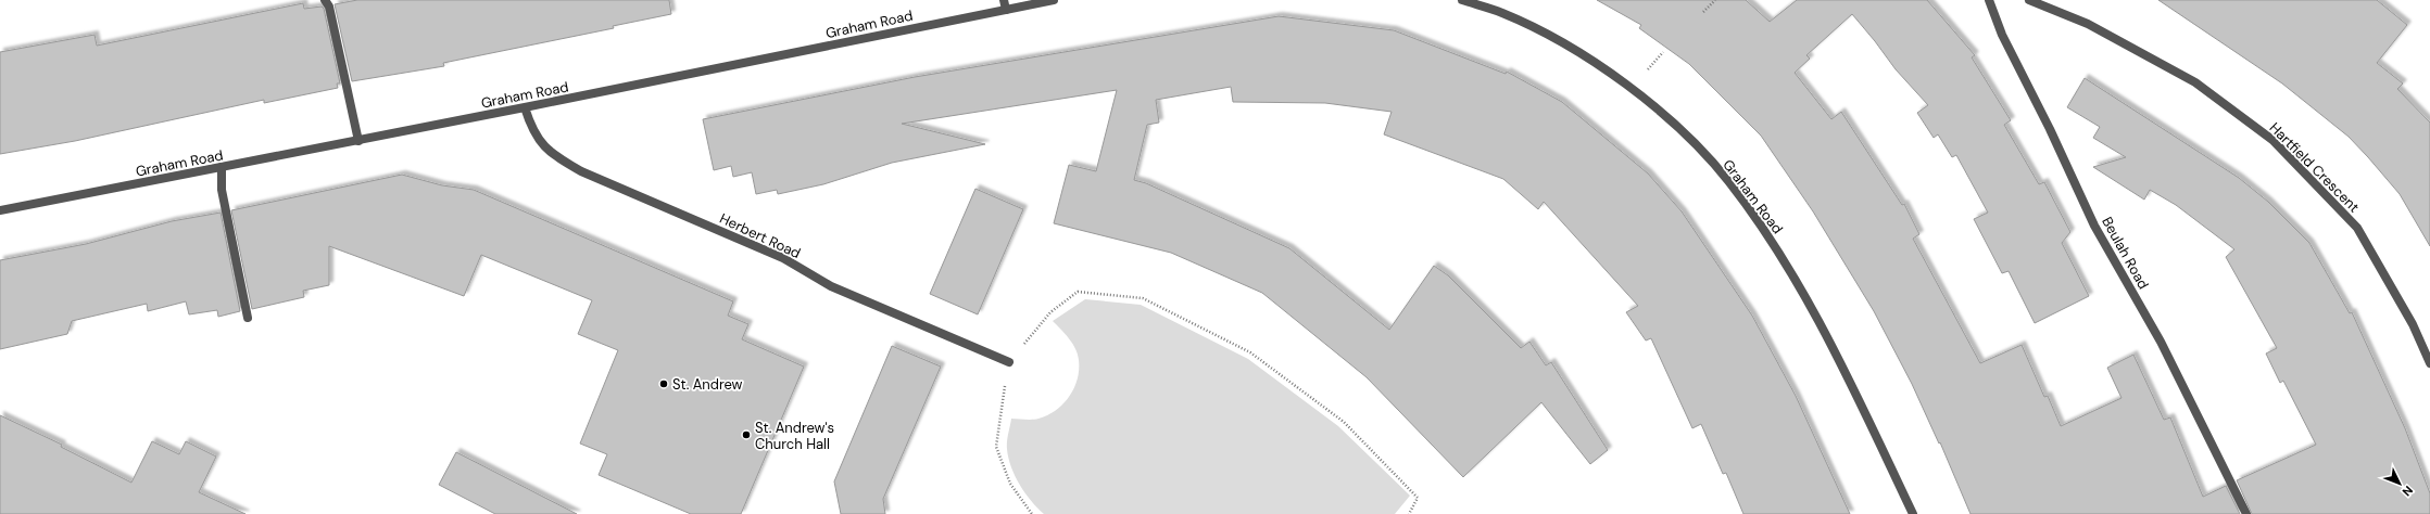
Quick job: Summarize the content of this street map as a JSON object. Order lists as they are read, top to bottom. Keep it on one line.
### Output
{"streets":{"street":["Graham Road","Hartfield Crescent","Herbert Road","Beulah Road"]},"crossings":[["Graham Road","Herbert Road"]],"places":["St. Andrew","St. Andrew's Church Hall"],"north":"bottom right"}
